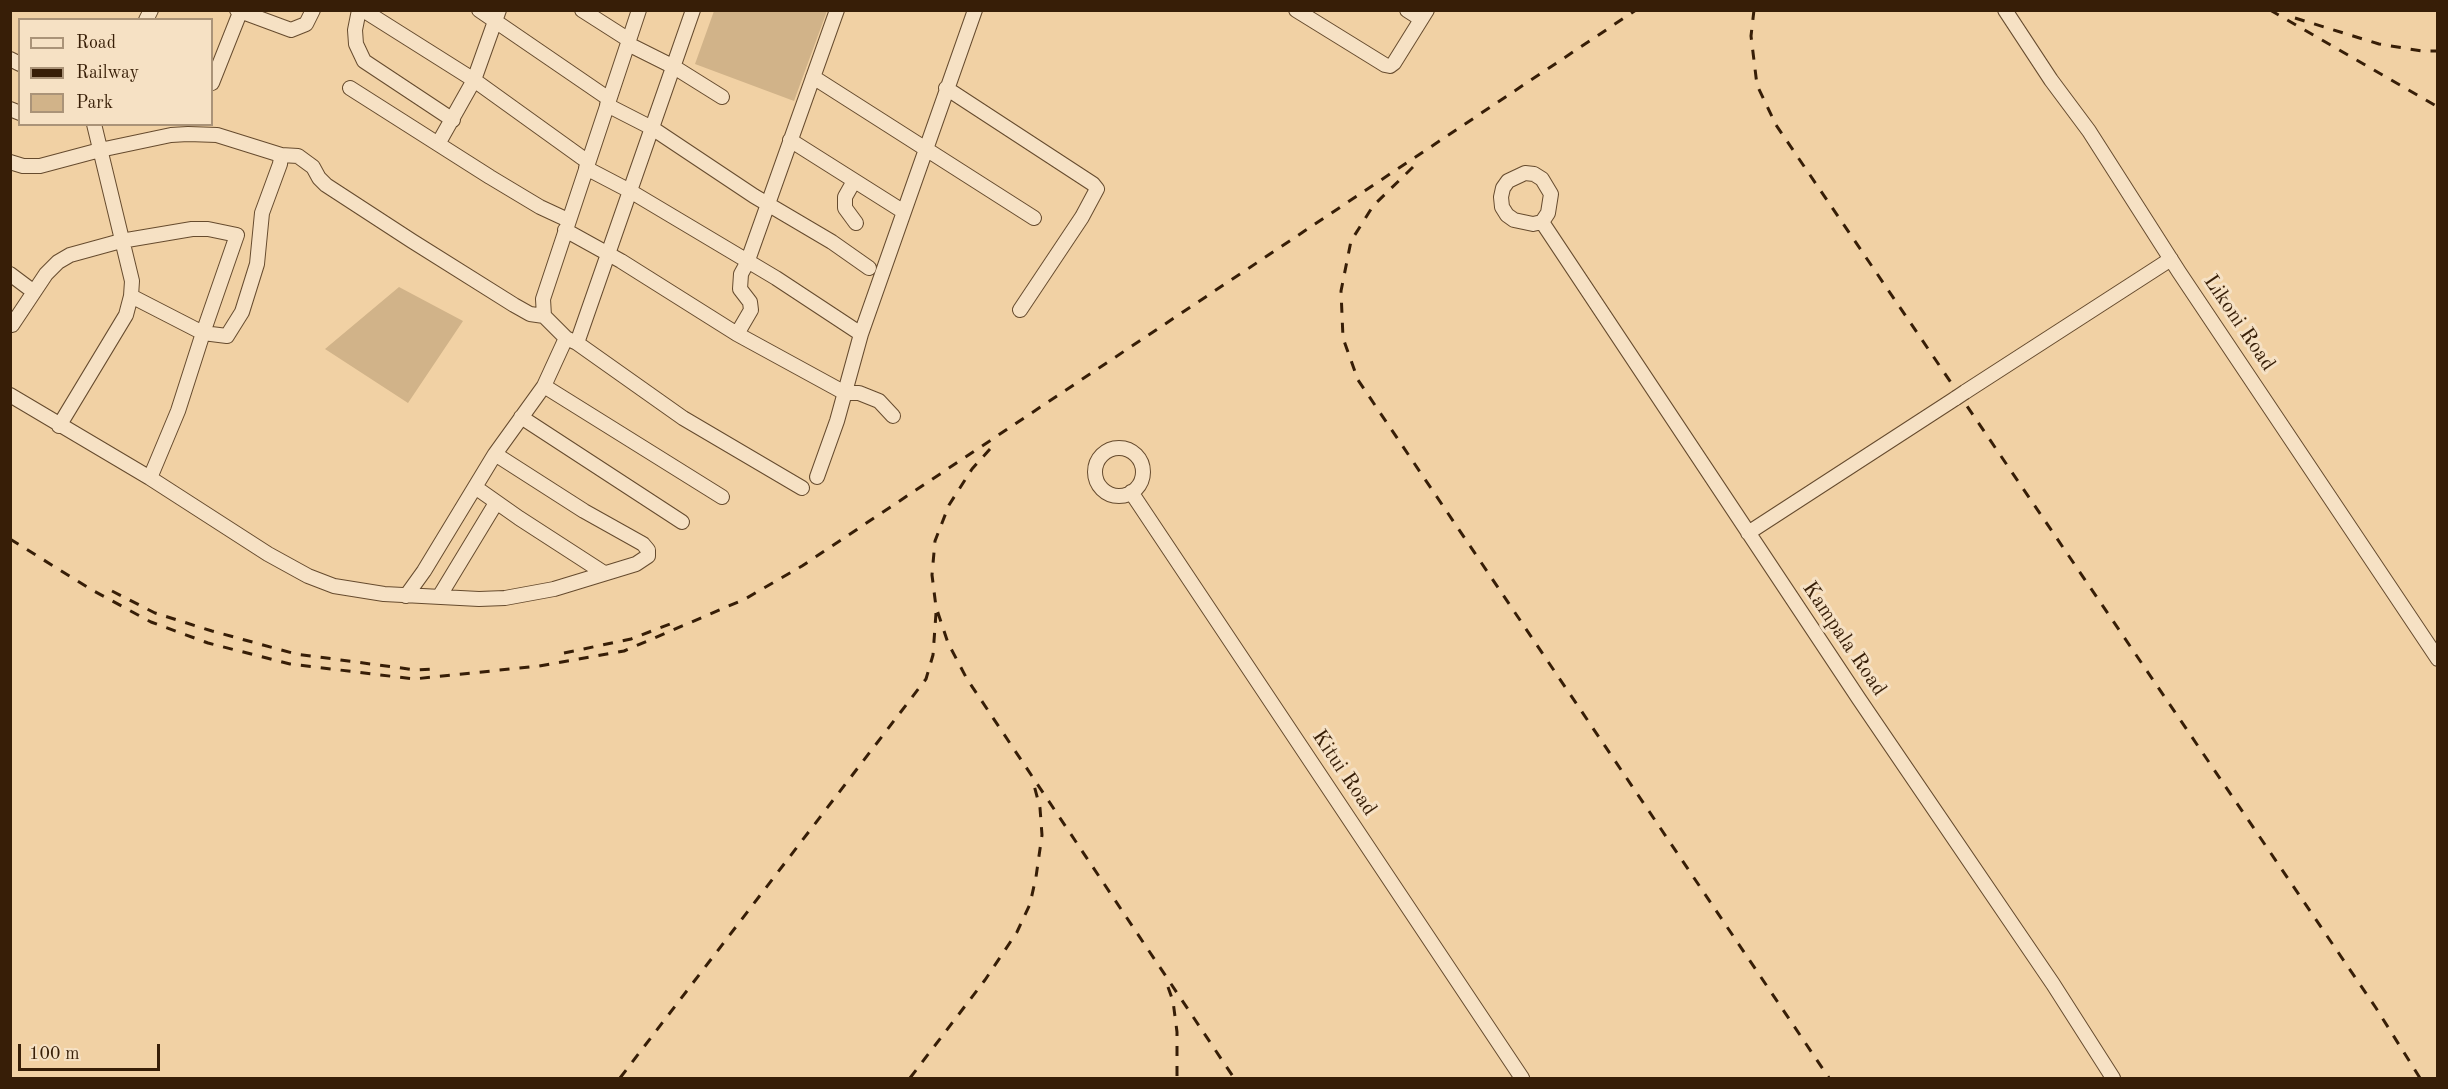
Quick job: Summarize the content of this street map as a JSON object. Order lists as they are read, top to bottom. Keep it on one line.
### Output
{"streets":{"street":["Likoni Road","Kampala Road","Kitui Road"]},"legend":["Road","Railway","Park"],"scale_bar":"100 m"}
